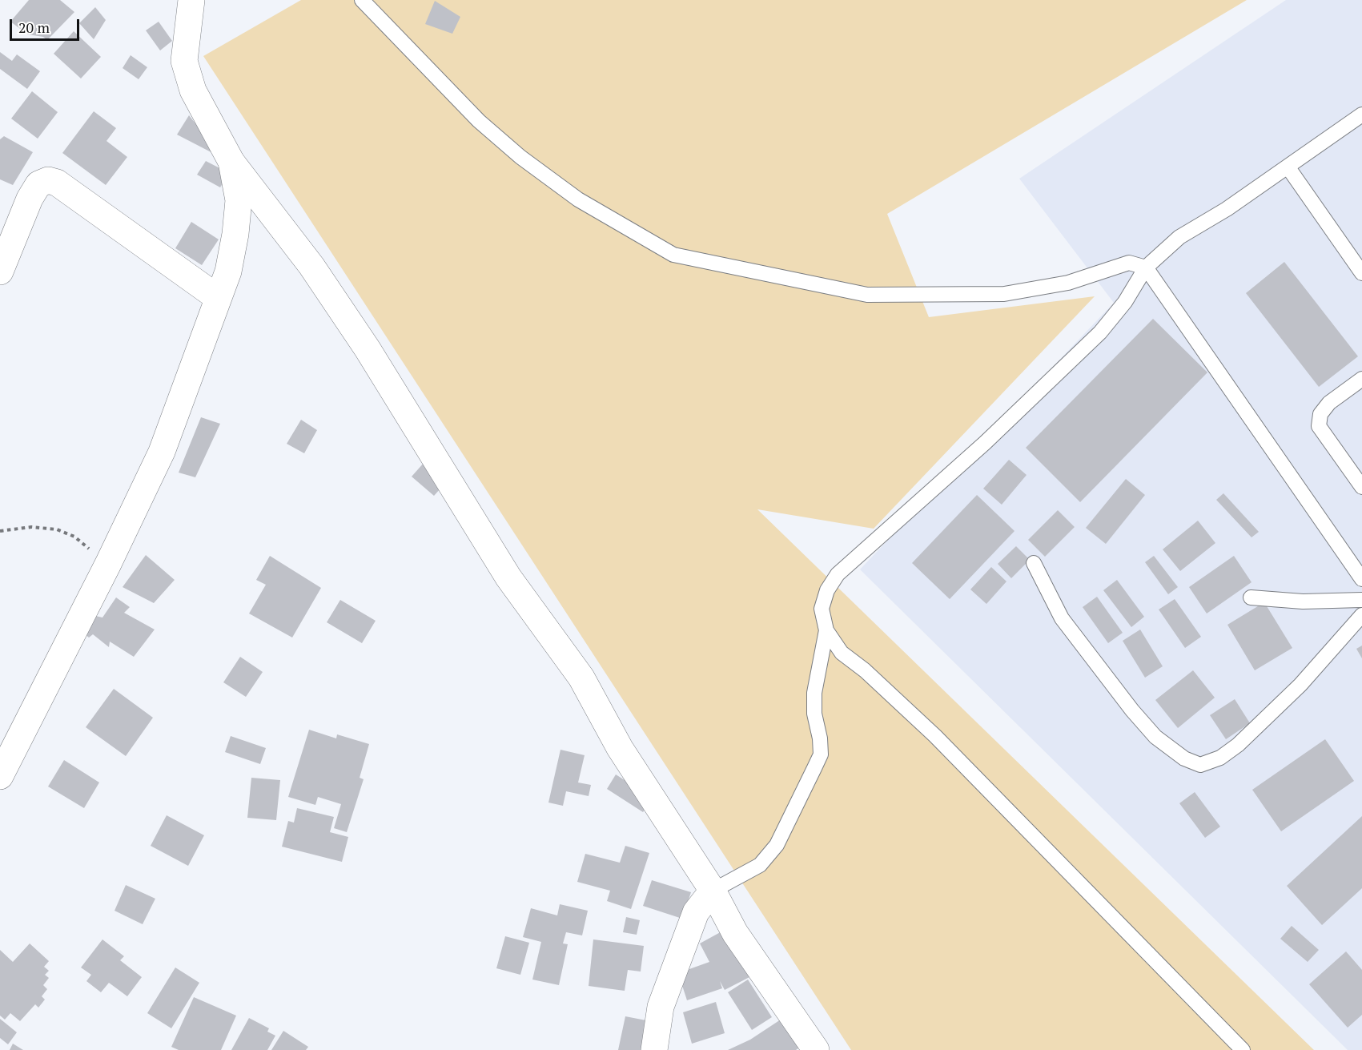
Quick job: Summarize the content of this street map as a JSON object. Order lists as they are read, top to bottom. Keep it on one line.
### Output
{"scale_bar":"20 m"}
